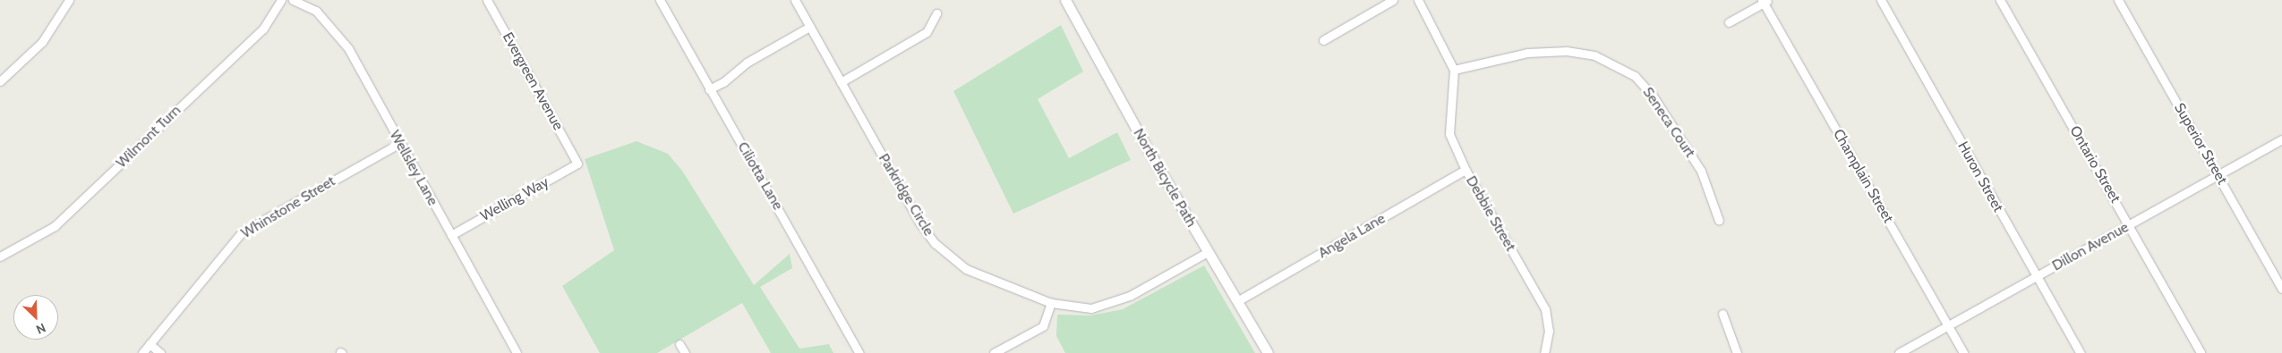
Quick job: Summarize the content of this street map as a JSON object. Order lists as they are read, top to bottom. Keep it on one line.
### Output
{"streets":{"street":["Evergreen Avenue","Seneca Court","Wilmont Turn","Superior Street","Ontario Street","Wellsley Lane","Ciliotta Lane","Champlain Street","Huron Street","North Bicycle Path","Parkridge Circle","Welling Way","Whinstone Street","Debbie Street","Angela Lane","Dillon Avenue"]},"crossings":[["Evergreen Avenue","Welling Way"],["Seneca Court","Debbie Street"],["Superior Street","Dillon Avenue"],["Ontario Street","Dillon Avenue"],["Wellsley Lane","Welling Way"],["Wellsley Lane","Whinstone Street"],["Champlain Street","Dillon Avenue"],["Huron Street","Dillon Avenue"],["North Bicycle Path","Parkridge Circle"],["North Bicycle Path","Angela Lane"],["Debbie Street","Angela Lane"]],"north":"bottom right"}
